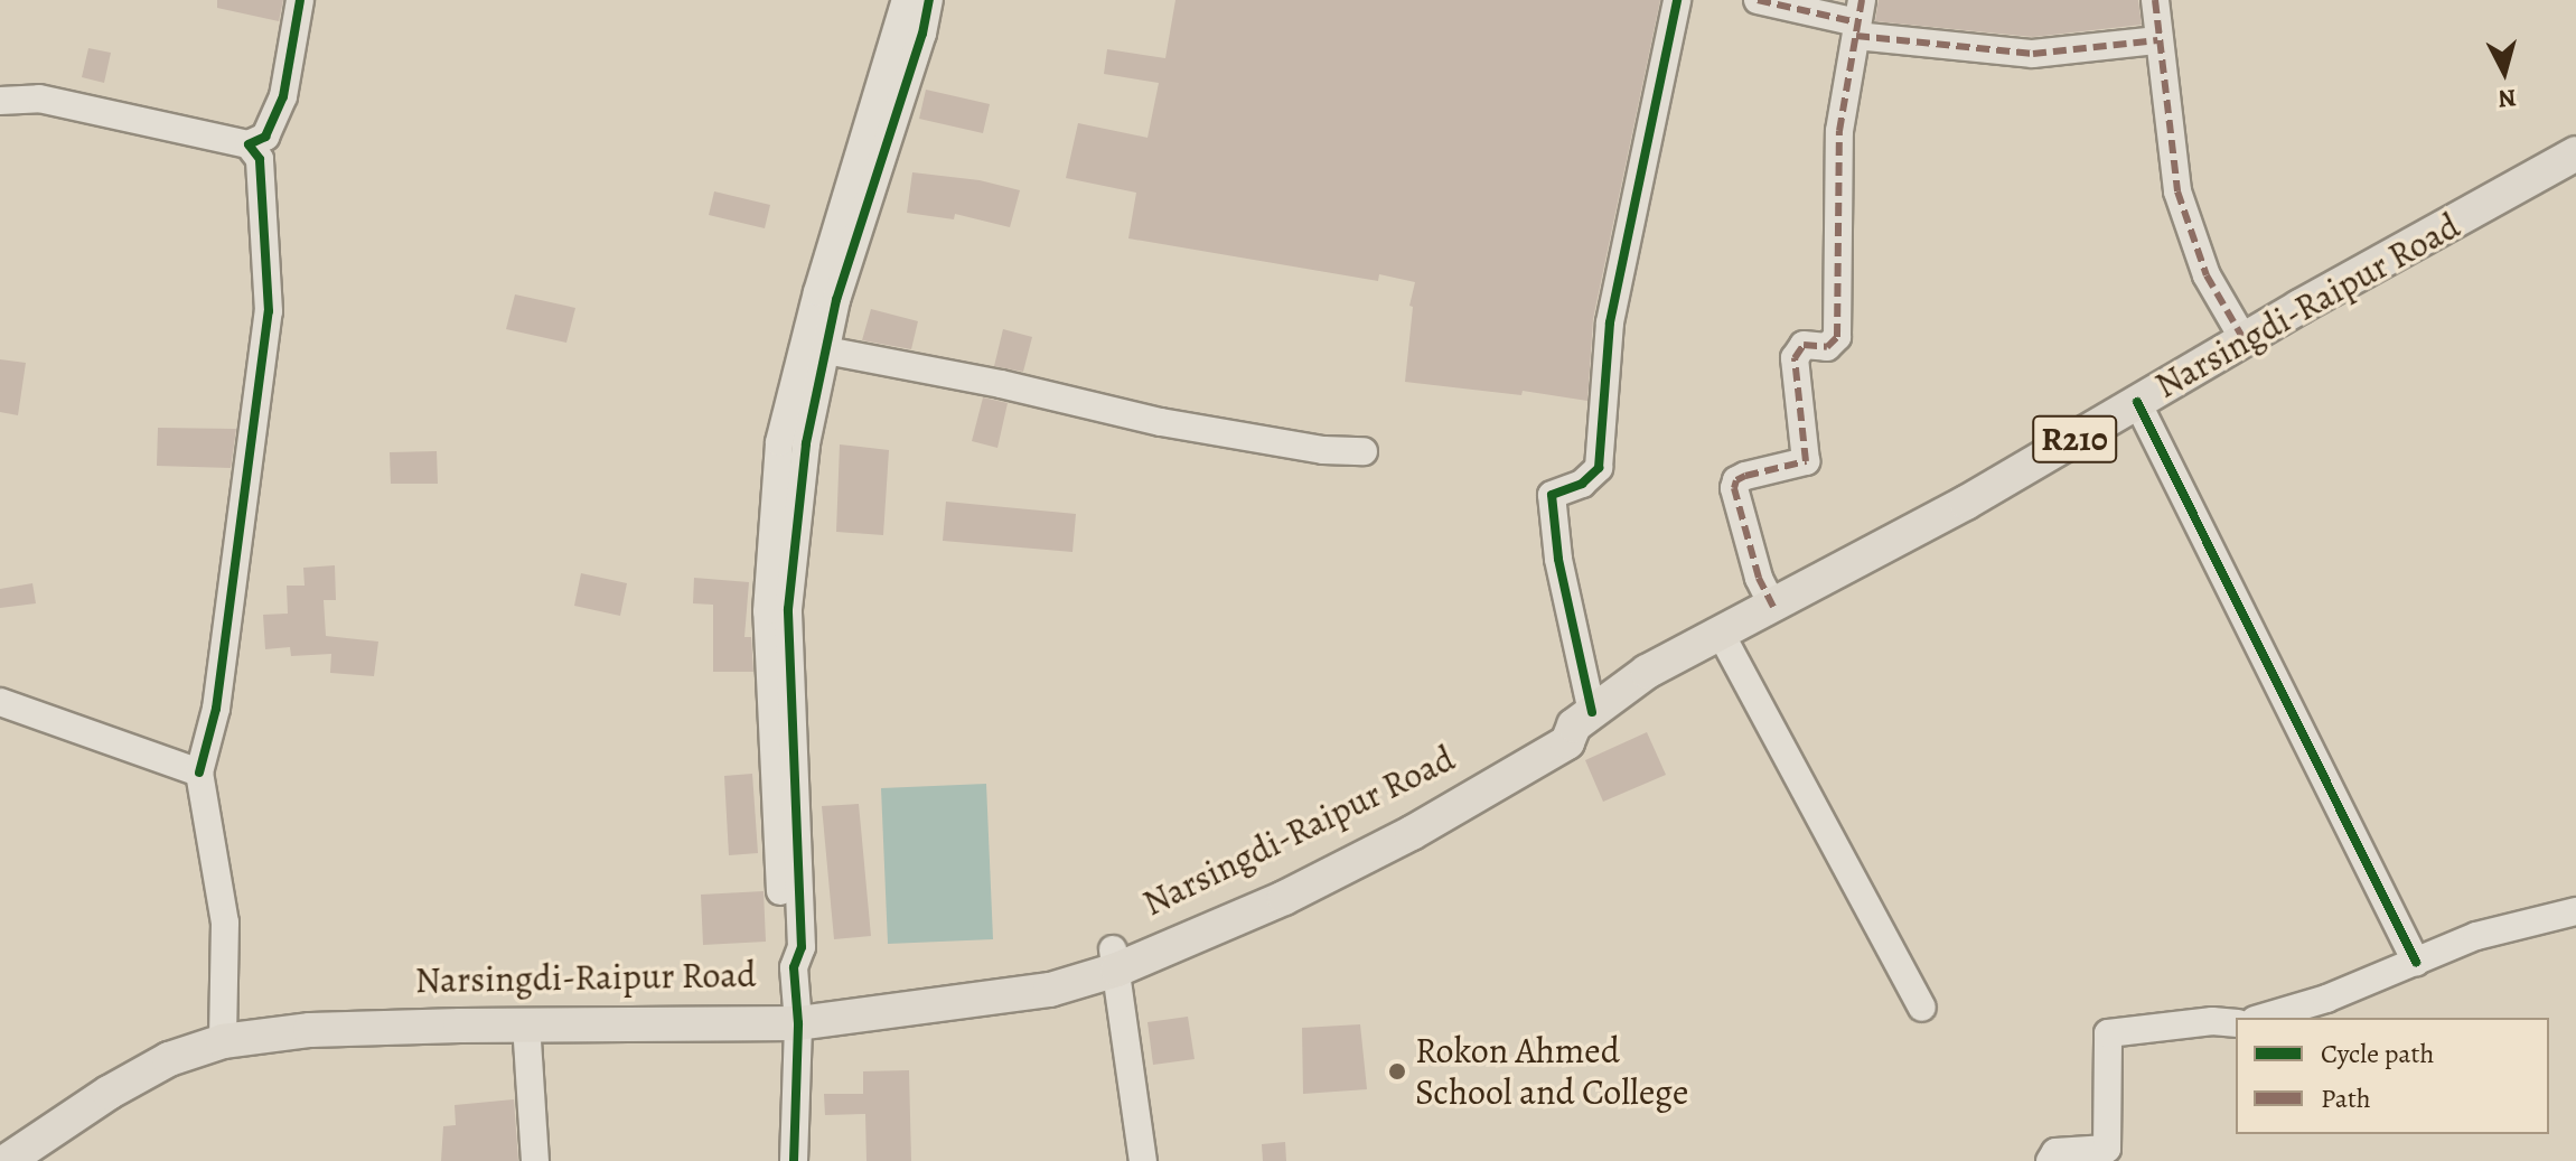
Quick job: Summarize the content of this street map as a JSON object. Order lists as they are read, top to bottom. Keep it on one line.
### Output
{"streets":{"main road":["Narsingdi-Raipur Road","R210"]},"places":["Rokon Ahmed School and College"],"legend":["Cycle path","Path"],"north":"bottom"}
